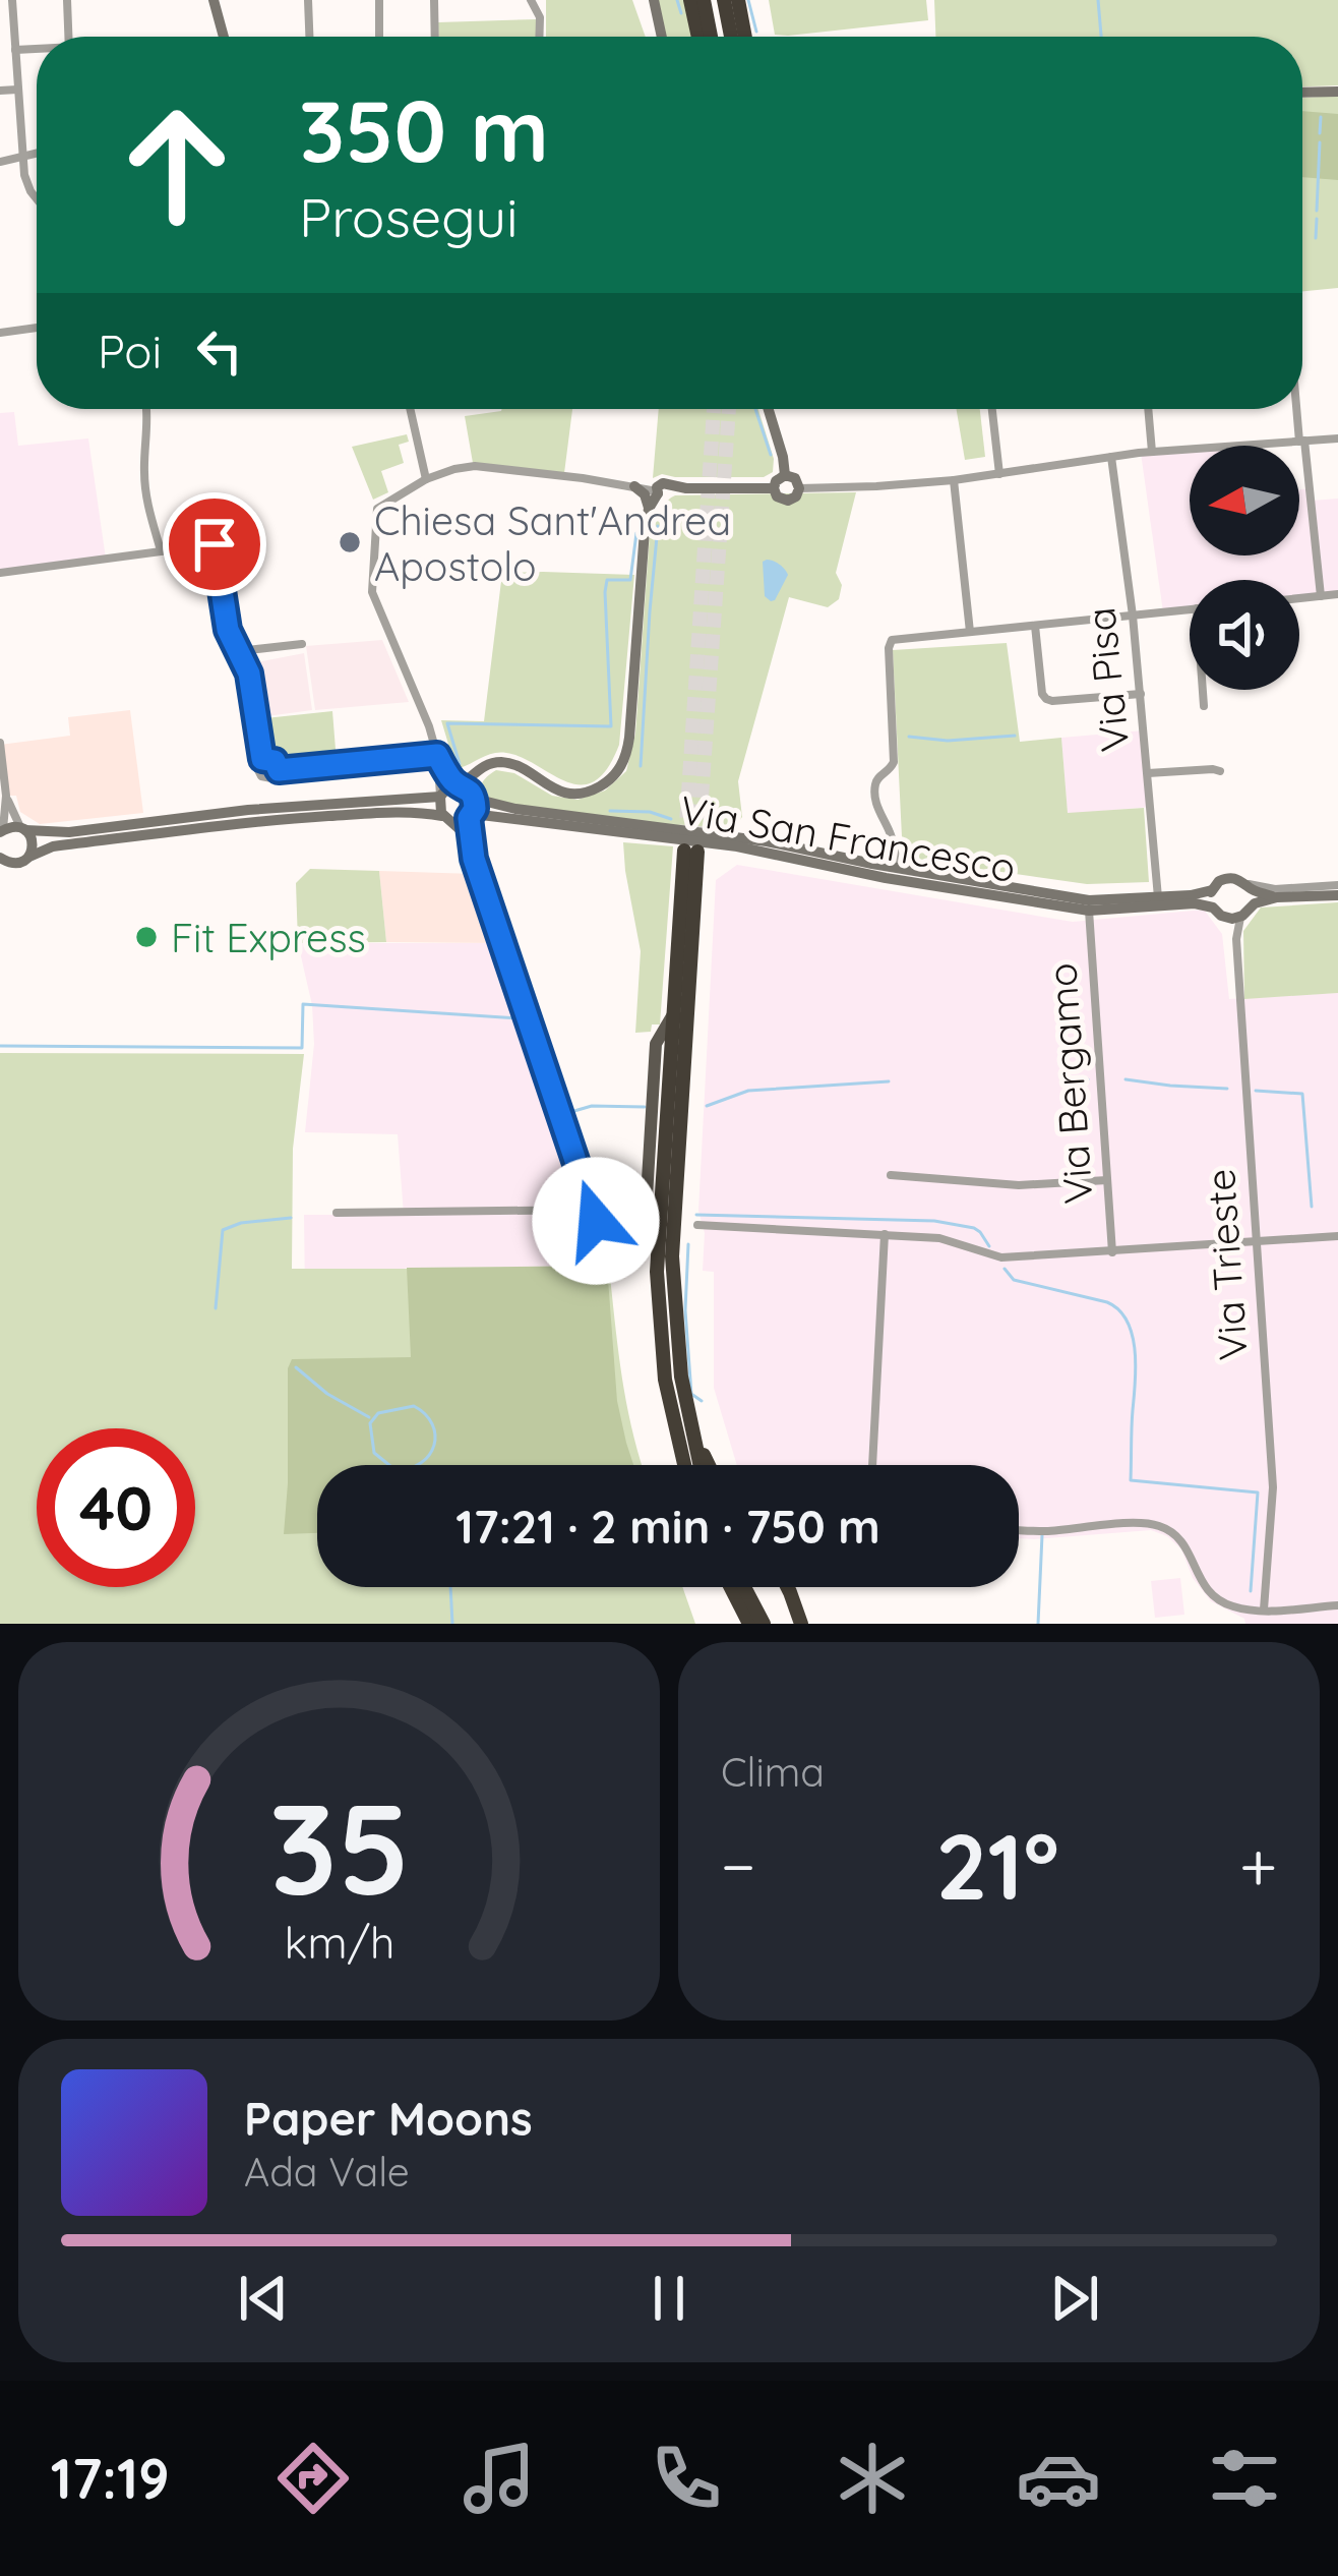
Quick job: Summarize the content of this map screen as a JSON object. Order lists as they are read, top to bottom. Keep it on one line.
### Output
{"streets":{"street":["Via Pisa","Via San Francesco","Via Bergamo","Via Trieste"]},"crossings":[["Via Pisa","Via San Francesco"],["Via San Francesco","Via Bergamo"],["Via San Francesco","Via Trieste"]],"places":["Chiesa Sant'Andrea Apostolo","Fit Express"],"north":"left","page":{"turn":["350 m","Prosegui"],"then":"Poi","limit":"40","trip":"17:21 · 2 min · 750 m","tile":"Clima","heat":["−","21°","+"],"song":["Paper Moons","Ada Vale"],"tabs":"17:19","gauge":["35","km/h"]}}
